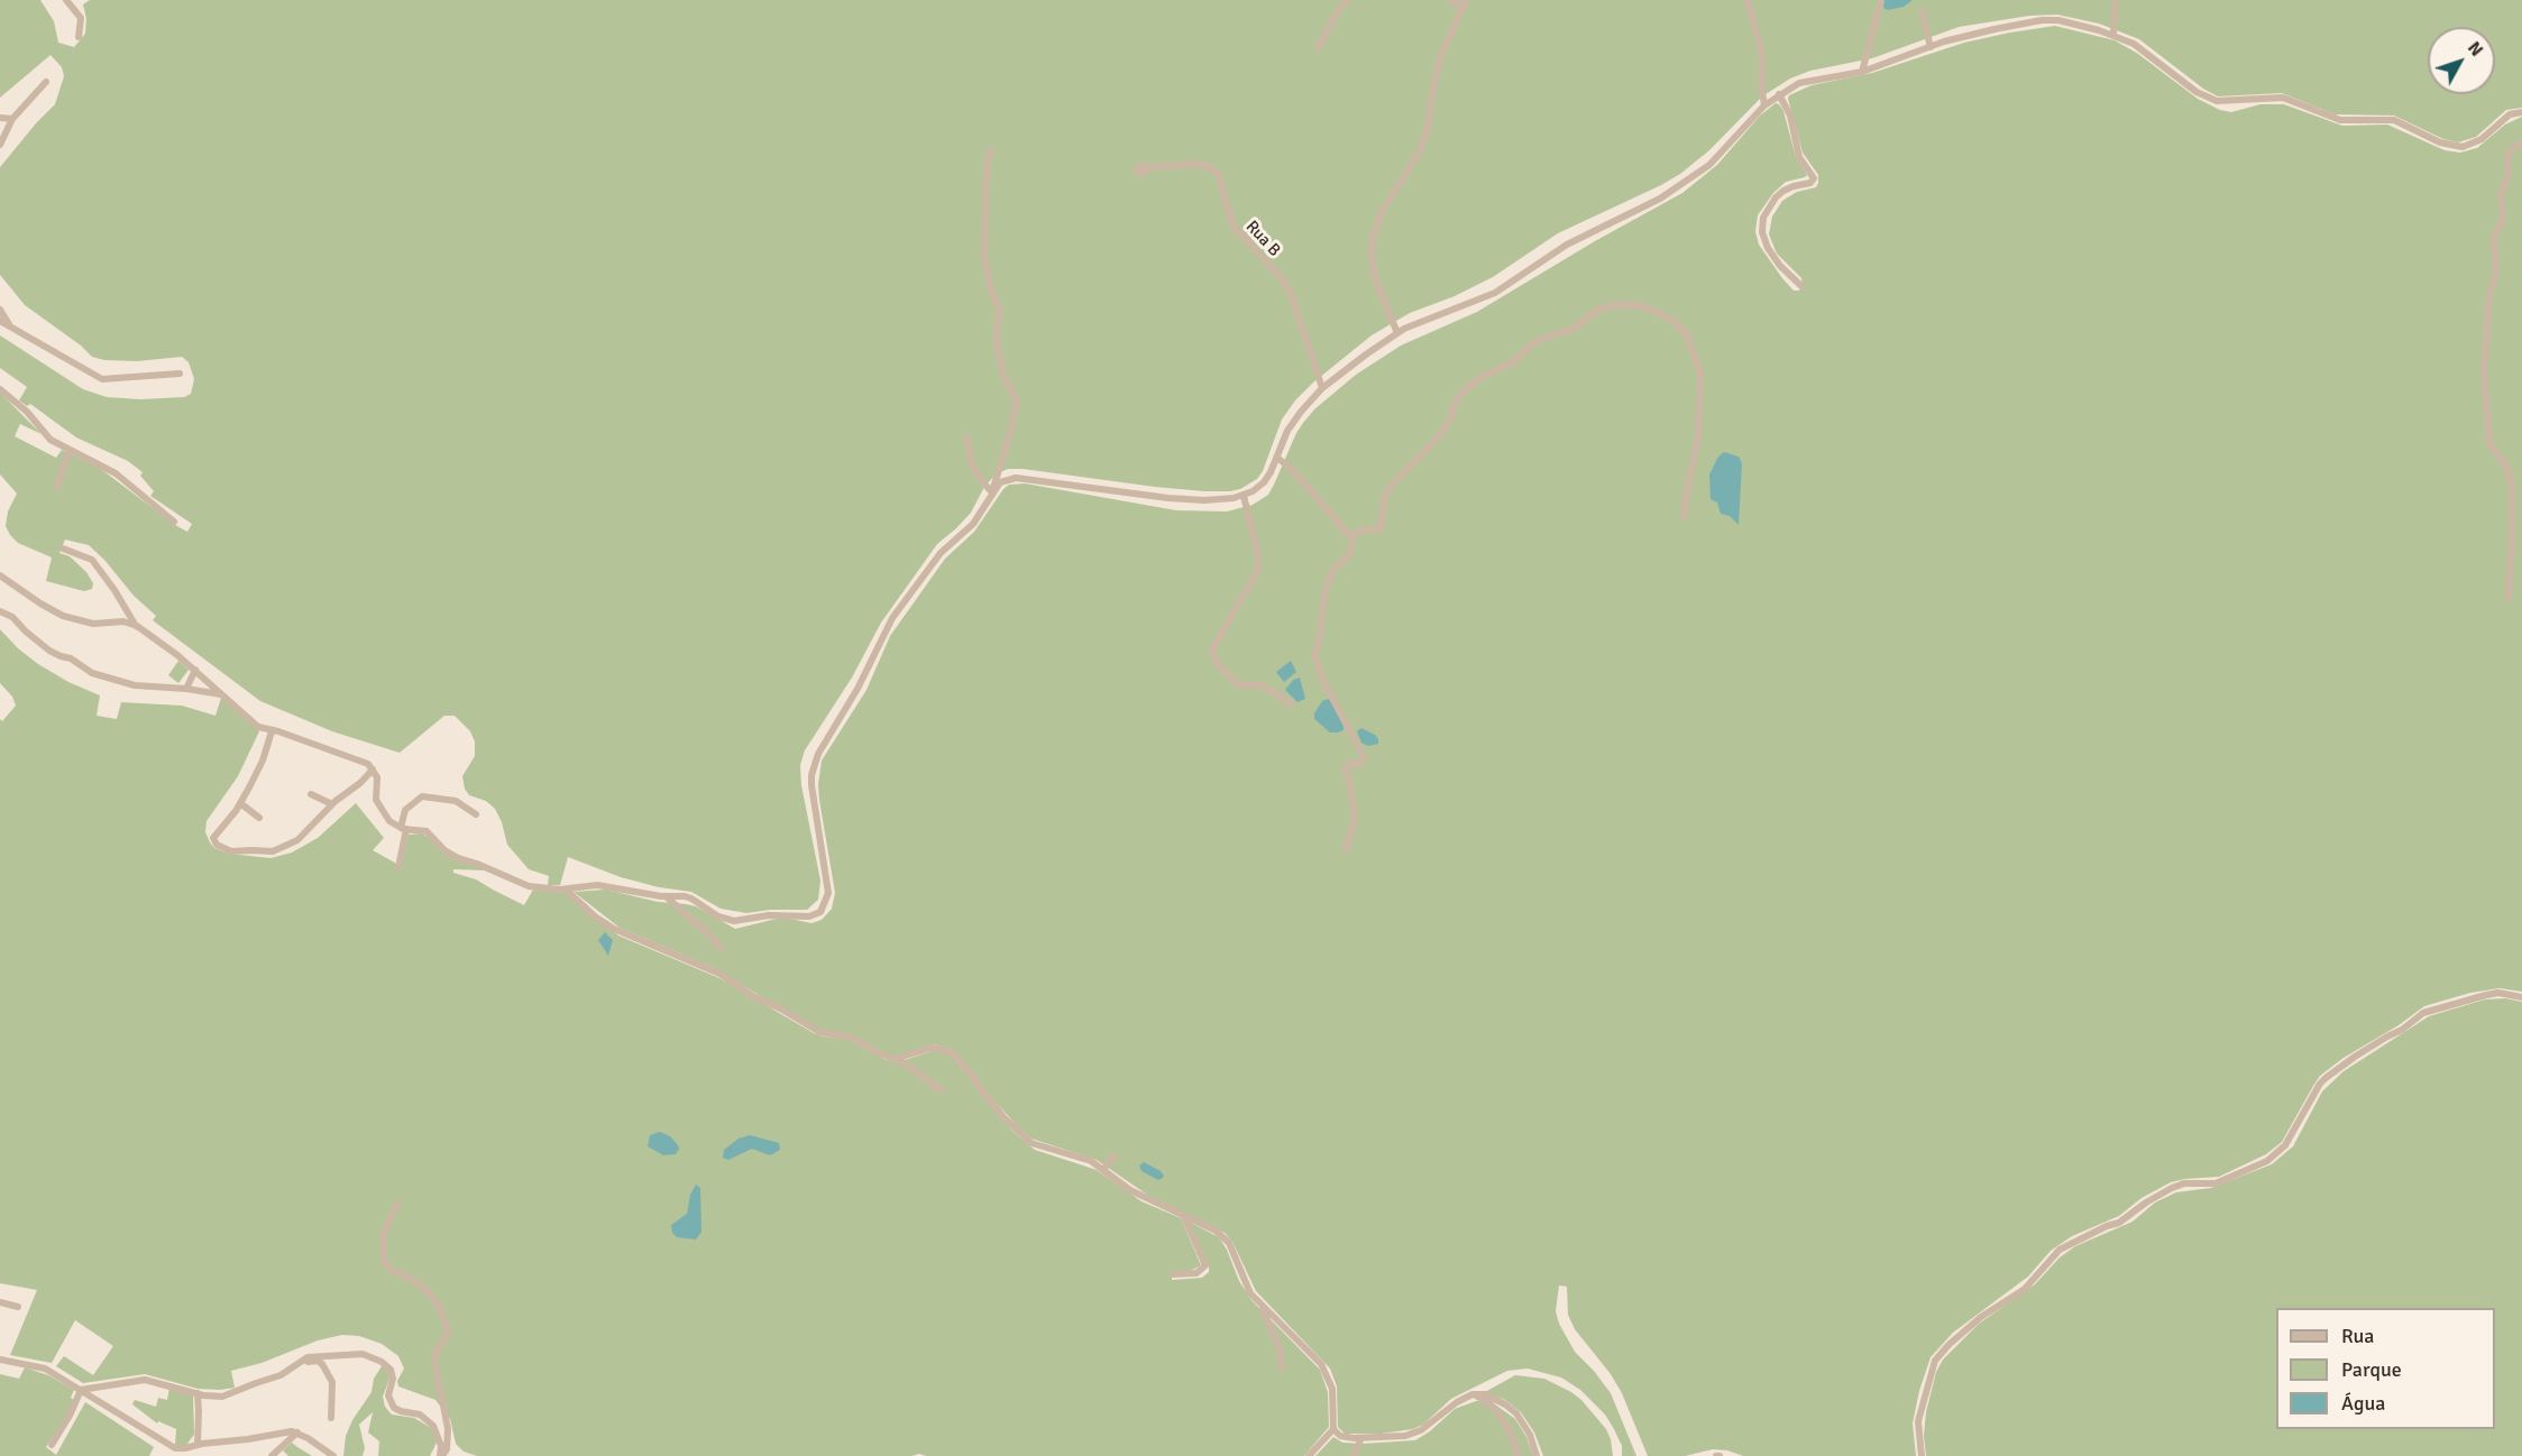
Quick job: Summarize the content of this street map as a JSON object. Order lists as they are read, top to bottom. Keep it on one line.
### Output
{"streets":{"street":["Rua B"]},"legend":["Rua","Parque","Água"],"north":"top right"}
